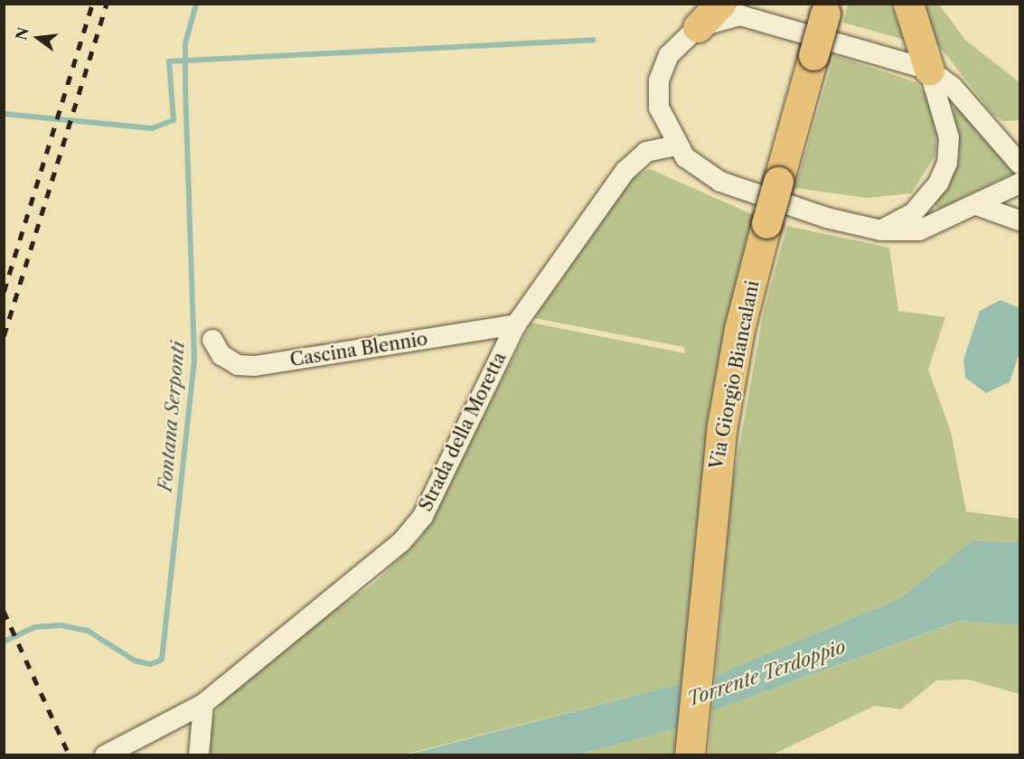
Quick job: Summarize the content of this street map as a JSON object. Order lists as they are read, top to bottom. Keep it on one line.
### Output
{"streets":{"main road":["Via Giorgio Biancalani"],"street":["Cascina Blennio","Strada della Moretta"]},"crossings":[["Cascina Blennio","Strada della Moretta"]],"water":["Fontana Serponti","Torrente Terdoppio"],"north":"left"}
